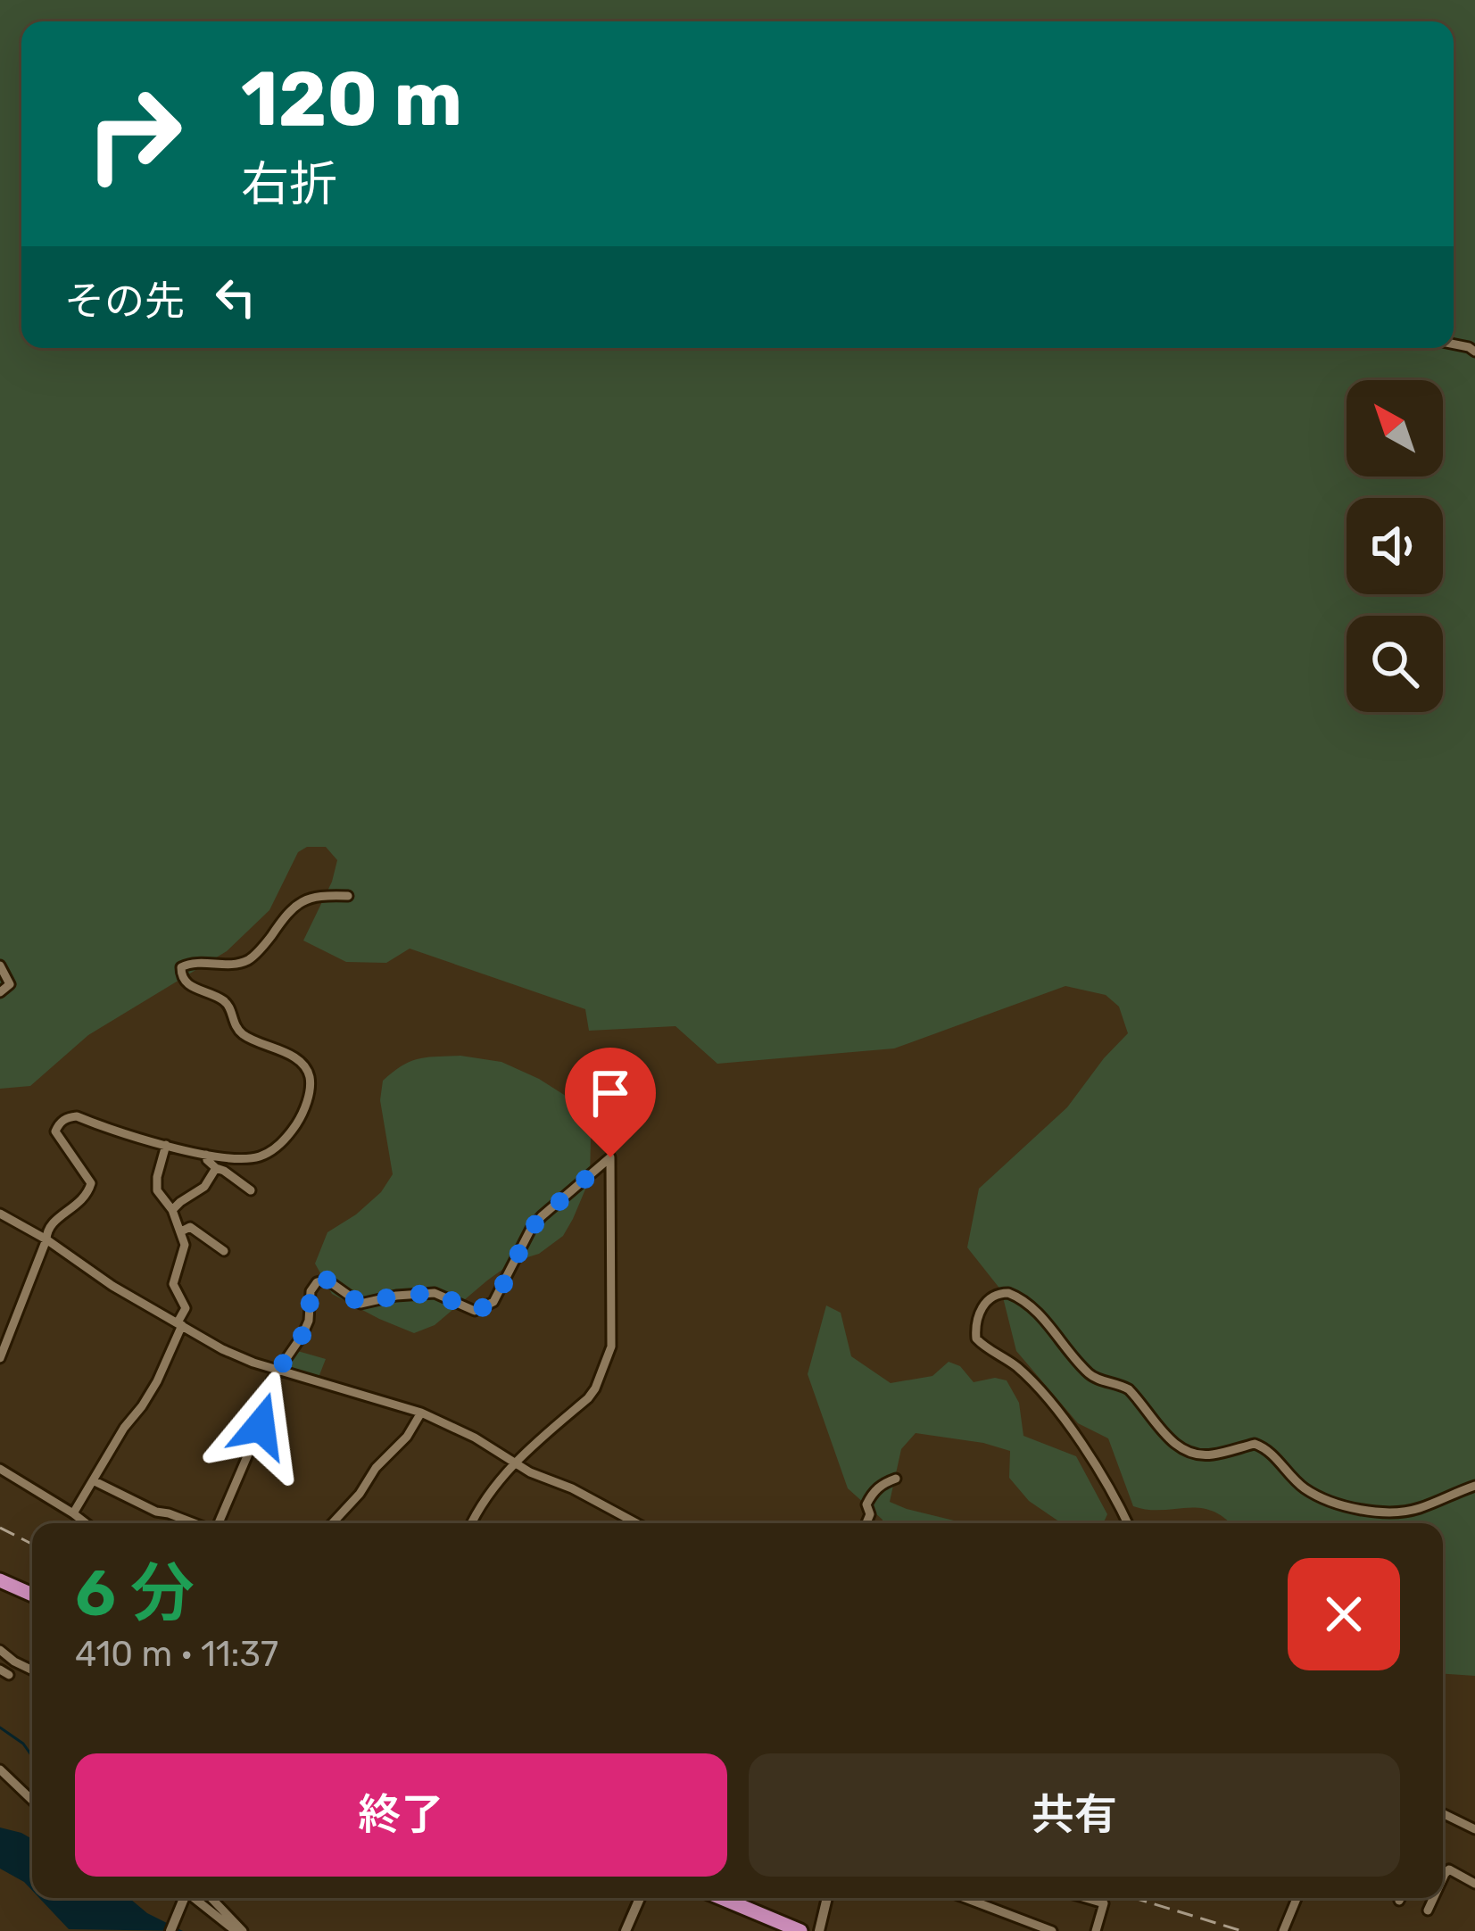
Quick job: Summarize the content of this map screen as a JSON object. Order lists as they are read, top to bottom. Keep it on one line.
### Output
{"north":"top left","page":{"turn":["120 m","右折"],"then":"その先","heading":["6 分","410 m · 11:37"],"buttons":["終了","共有"]}}
